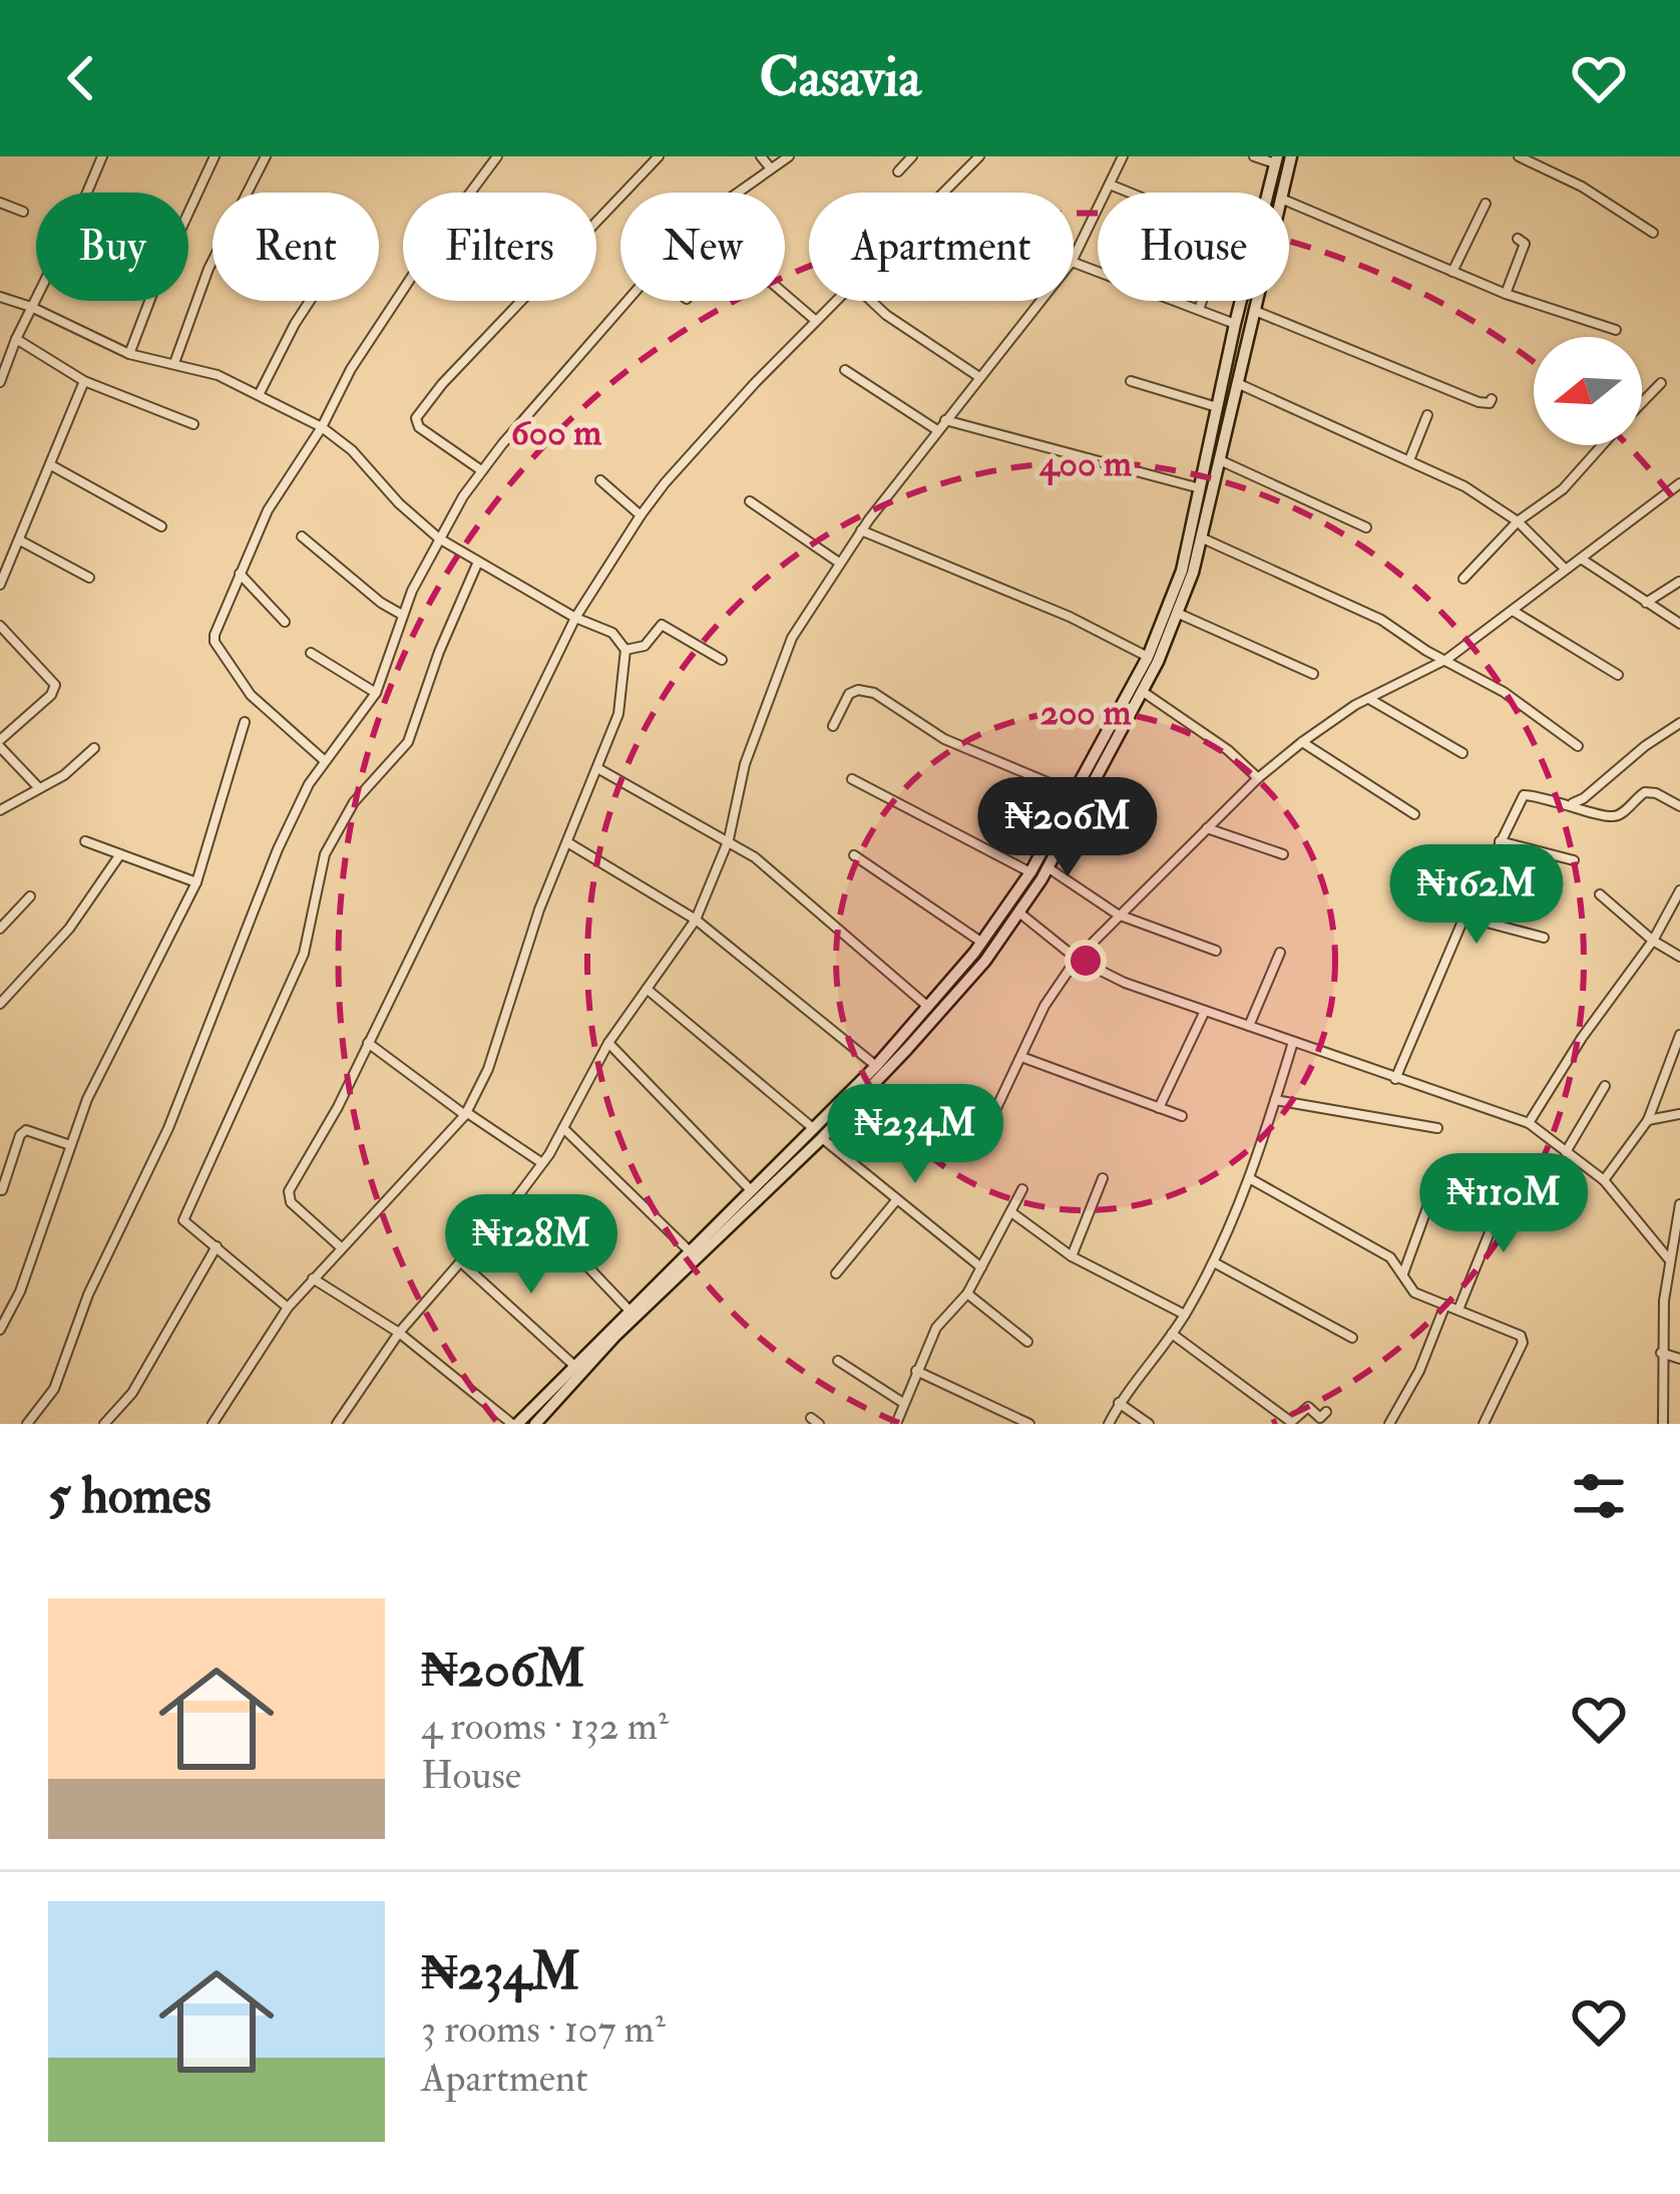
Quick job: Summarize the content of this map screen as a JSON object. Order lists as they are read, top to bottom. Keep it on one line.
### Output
{"north":"left","page":{"header":"Casavia","chip":["Buy","Rent","Filters","New","Apartment","House"],"price":["₦206M","₦162M","₦234M","₦110M","₦128M"],"heading":"5 homes","list":[{"name":"₦206M","note":"4 rooms · 132 m² · House"},{"name":"₦234M","note":"3 rooms · 107 m² · Apartment"}]},"rings":["600 m","400 m","200 m"]}
